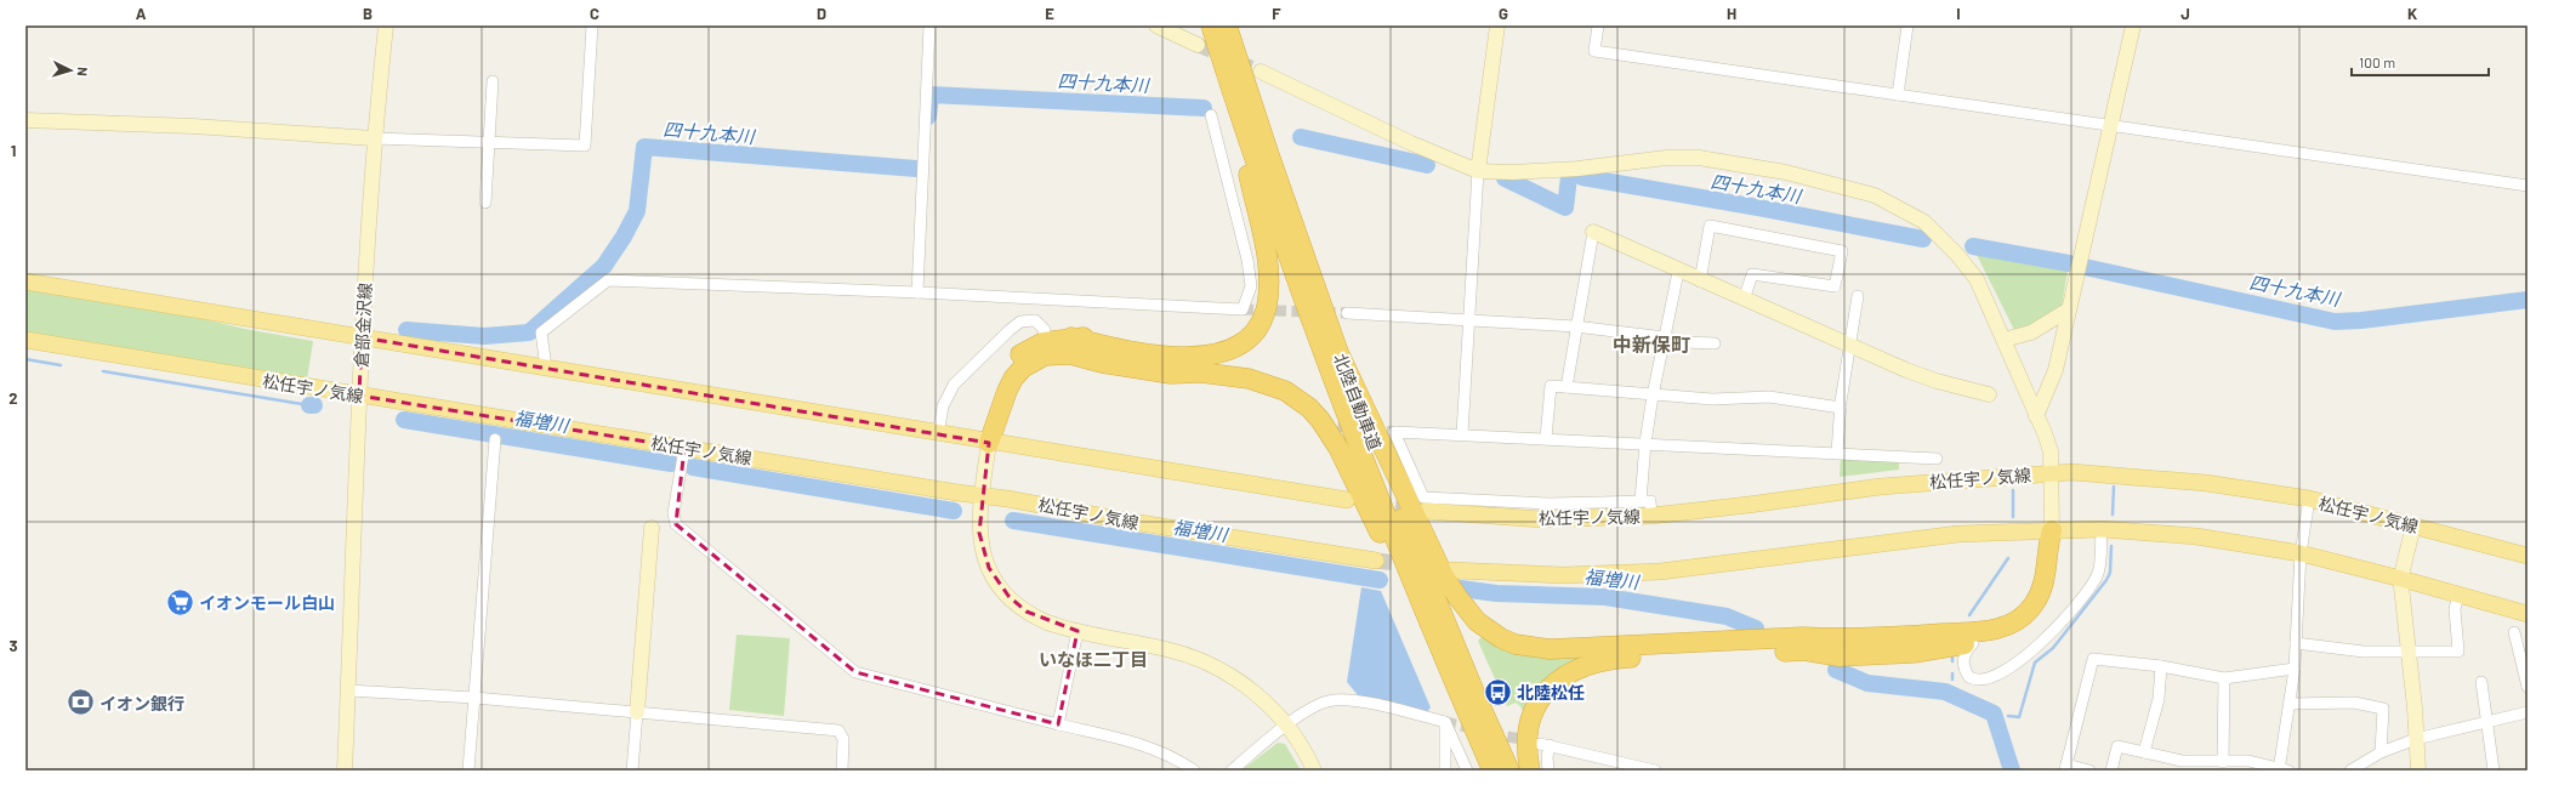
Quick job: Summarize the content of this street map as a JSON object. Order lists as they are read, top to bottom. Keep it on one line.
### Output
{"streets":{"highway":["北陸自動車道"],"main road":["松任宇ノ気線"],"street":["倉部金沢線"]},"crossings":[["倉部金沢線","松任宇ノ気線"]],"districts":["中新保町","いなほ二丁目"],"water":["四十九本川","福増川"],"places":{"supermarket":["イオンモール白山"],"bus stop":["北陸松任"],"bank":["イオン銀行"]},"scale_bar":"100 m","north":"right","grid":{"columns":["A","B","C","D","E","F","G","H","I","J","K"],"rows":["1","2","3"]}}
